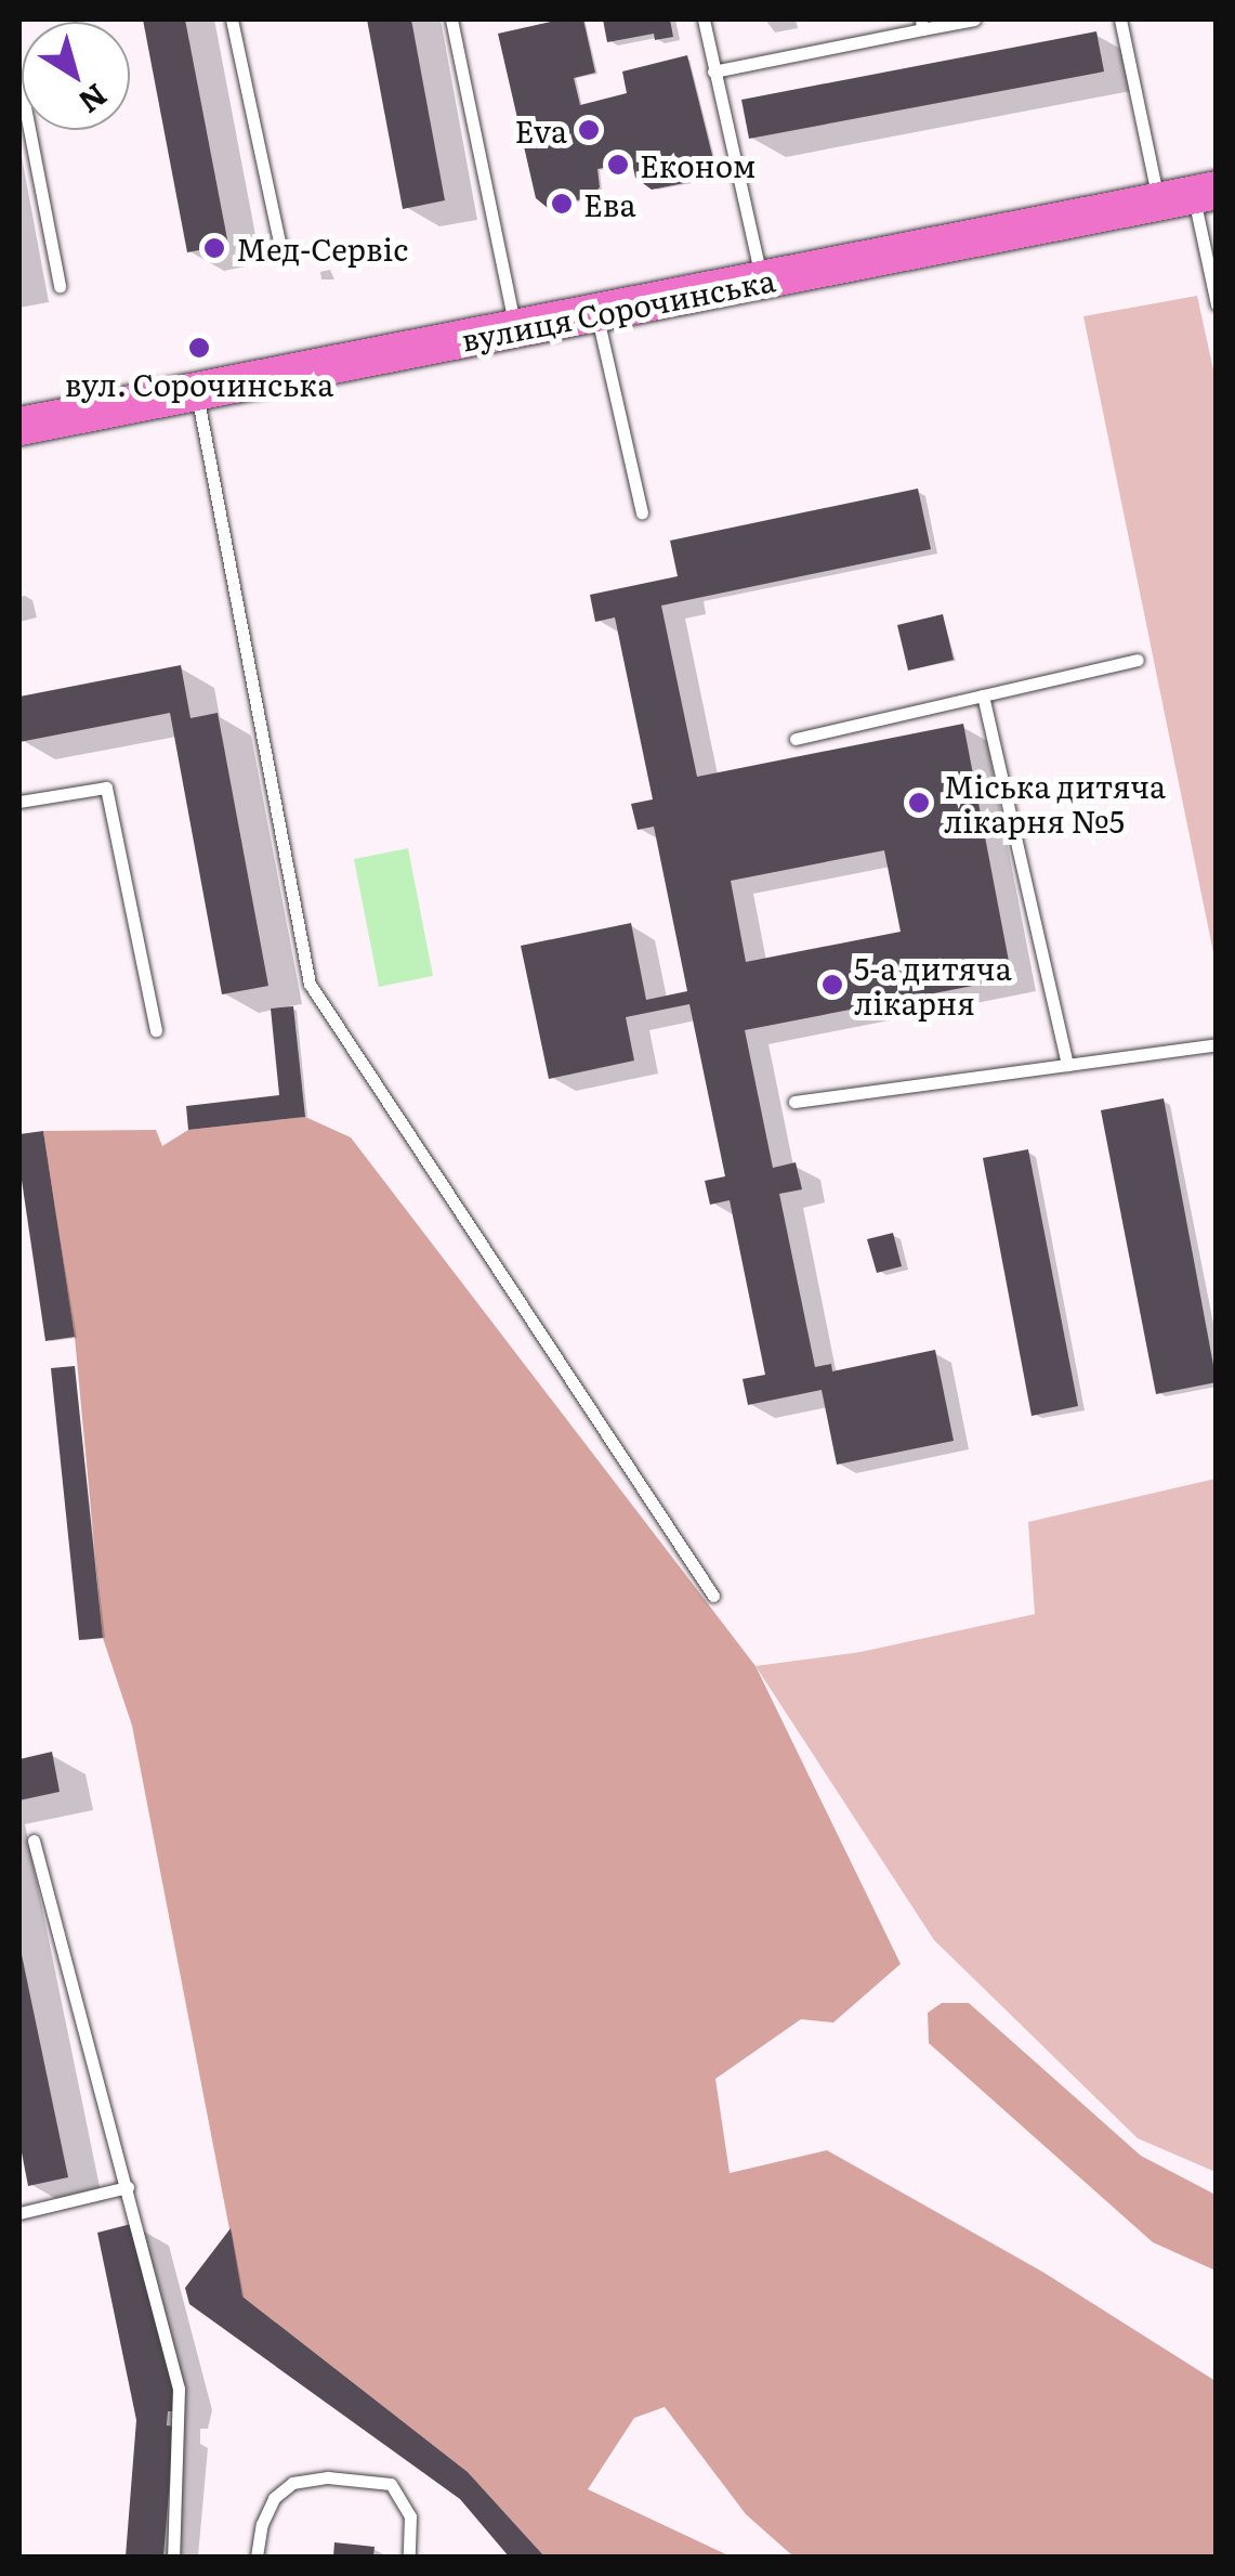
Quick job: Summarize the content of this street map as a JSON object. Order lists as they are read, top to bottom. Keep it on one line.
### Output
{"streets":{"main road":["вулиця Сорочинська"]},"places":["Eva","Економ","Ева","Мед-Сервіс","вул. Сорочинська","Міська дитяча лікарня №5","5-а дитяча лікарня"],"north":"bottom right"}
